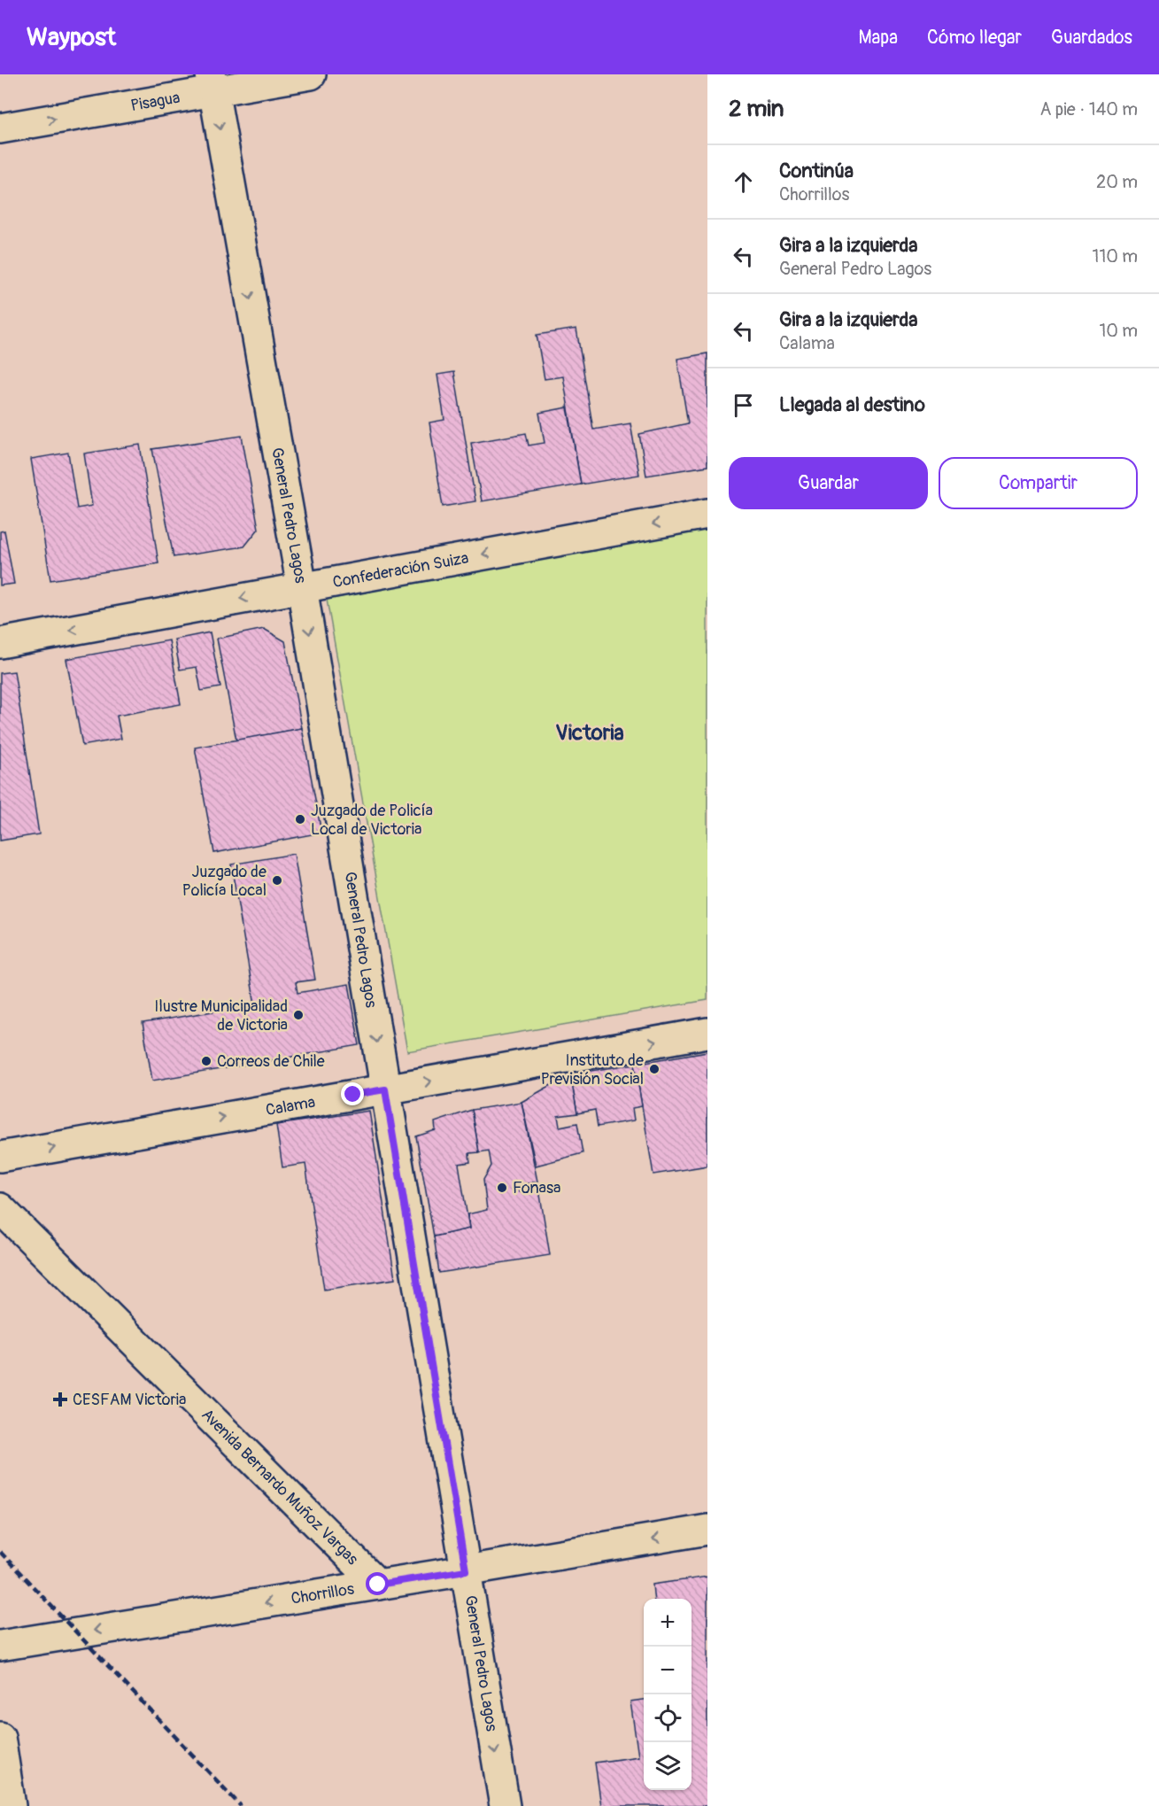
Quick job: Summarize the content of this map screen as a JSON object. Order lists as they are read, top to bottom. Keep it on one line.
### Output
{"streets":{"street":["Pisagua","General Pedro Lagos","Confederación Suiza","Calama","Avenida Bernardo Muñoz Vargas","Chorrillos"]},"crossings":[["Pisagua","General Pedro Lagos"],["General Pedro Lagos","Confederación Suiza"],["General Pedro Lagos","Calama"],["General Pedro Lagos","Chorrillos"],["Avenida Bernardo Muñoz Vargas","Chorrillos"]],"one_way":["Pisagua","General Pedro Lagos","Confederación Suiza","Calama","Chorrillos"],"districts":["Victoria"],"places":{"other":["Juzgado de Policía Local de Victoria","Juzgado de Policía Local","Ilustre Municipalidad de Victoria","Correos de Chile","Instituto de Previsión Social","Fonasa"],"health":["CESFAM Victoria"]},"page":{"header":"Waypost","nav":["Mapa","Cómo llegar","Guardados"],"heading":["2 min","A pie · 140 m"],"list":[["Continúa","Chorrillos","20 m"],["Gira a la izquierda","General Pedro Lagos","110 m"],["Gira a la izquierda","Calama","10 m"],"Llegada al destino"],"buttons":["Guardar","Compartir"],"map_buttons":["+","−"]}}
